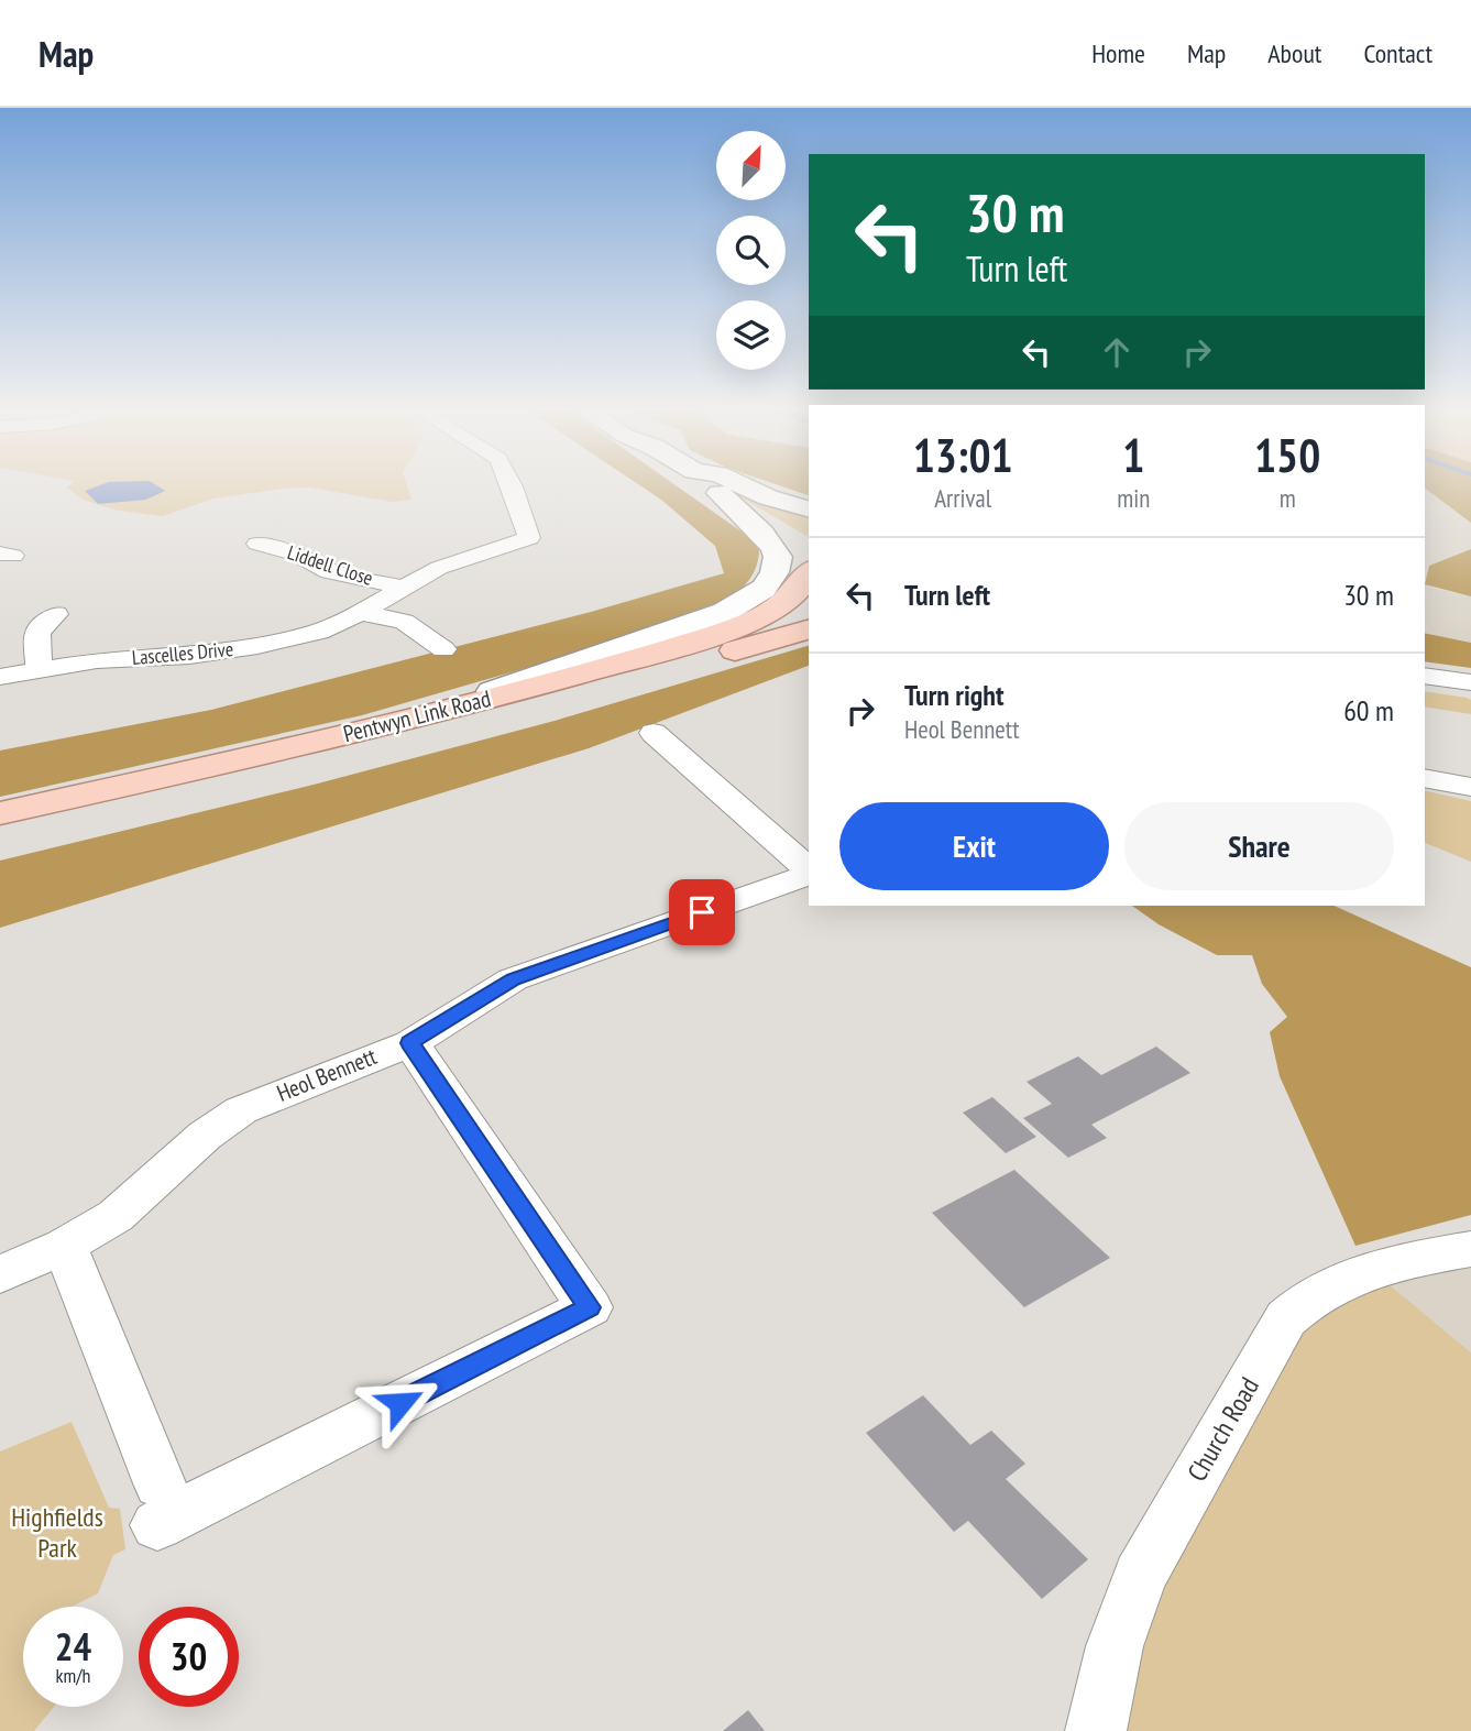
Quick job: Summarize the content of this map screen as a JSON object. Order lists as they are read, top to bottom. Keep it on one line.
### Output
{"streets":{"main road":["Pentwyn Link Road"],"street":["Liddell Close","Lascelles Drive","Heol Bennett","Church Road"]},"crossings":[["Liddell Close","Lascelles Drive"]],"parks":["Highfields Park"],"north":"top right","page":{"header":"Map","nav":["Home","Map","About","Contact"],"turn":["30 m","Turn left"],"eta":["13:01","Arrival","1","min","150","m"],"list":[{"name":"Turn left","value":"30 m"},{"name":"Turn right","note":"Heol Bennett","value":"60 m"}],"buttons":["Exit","Share"],"speed":"24 km/h","limit":"30"}}
